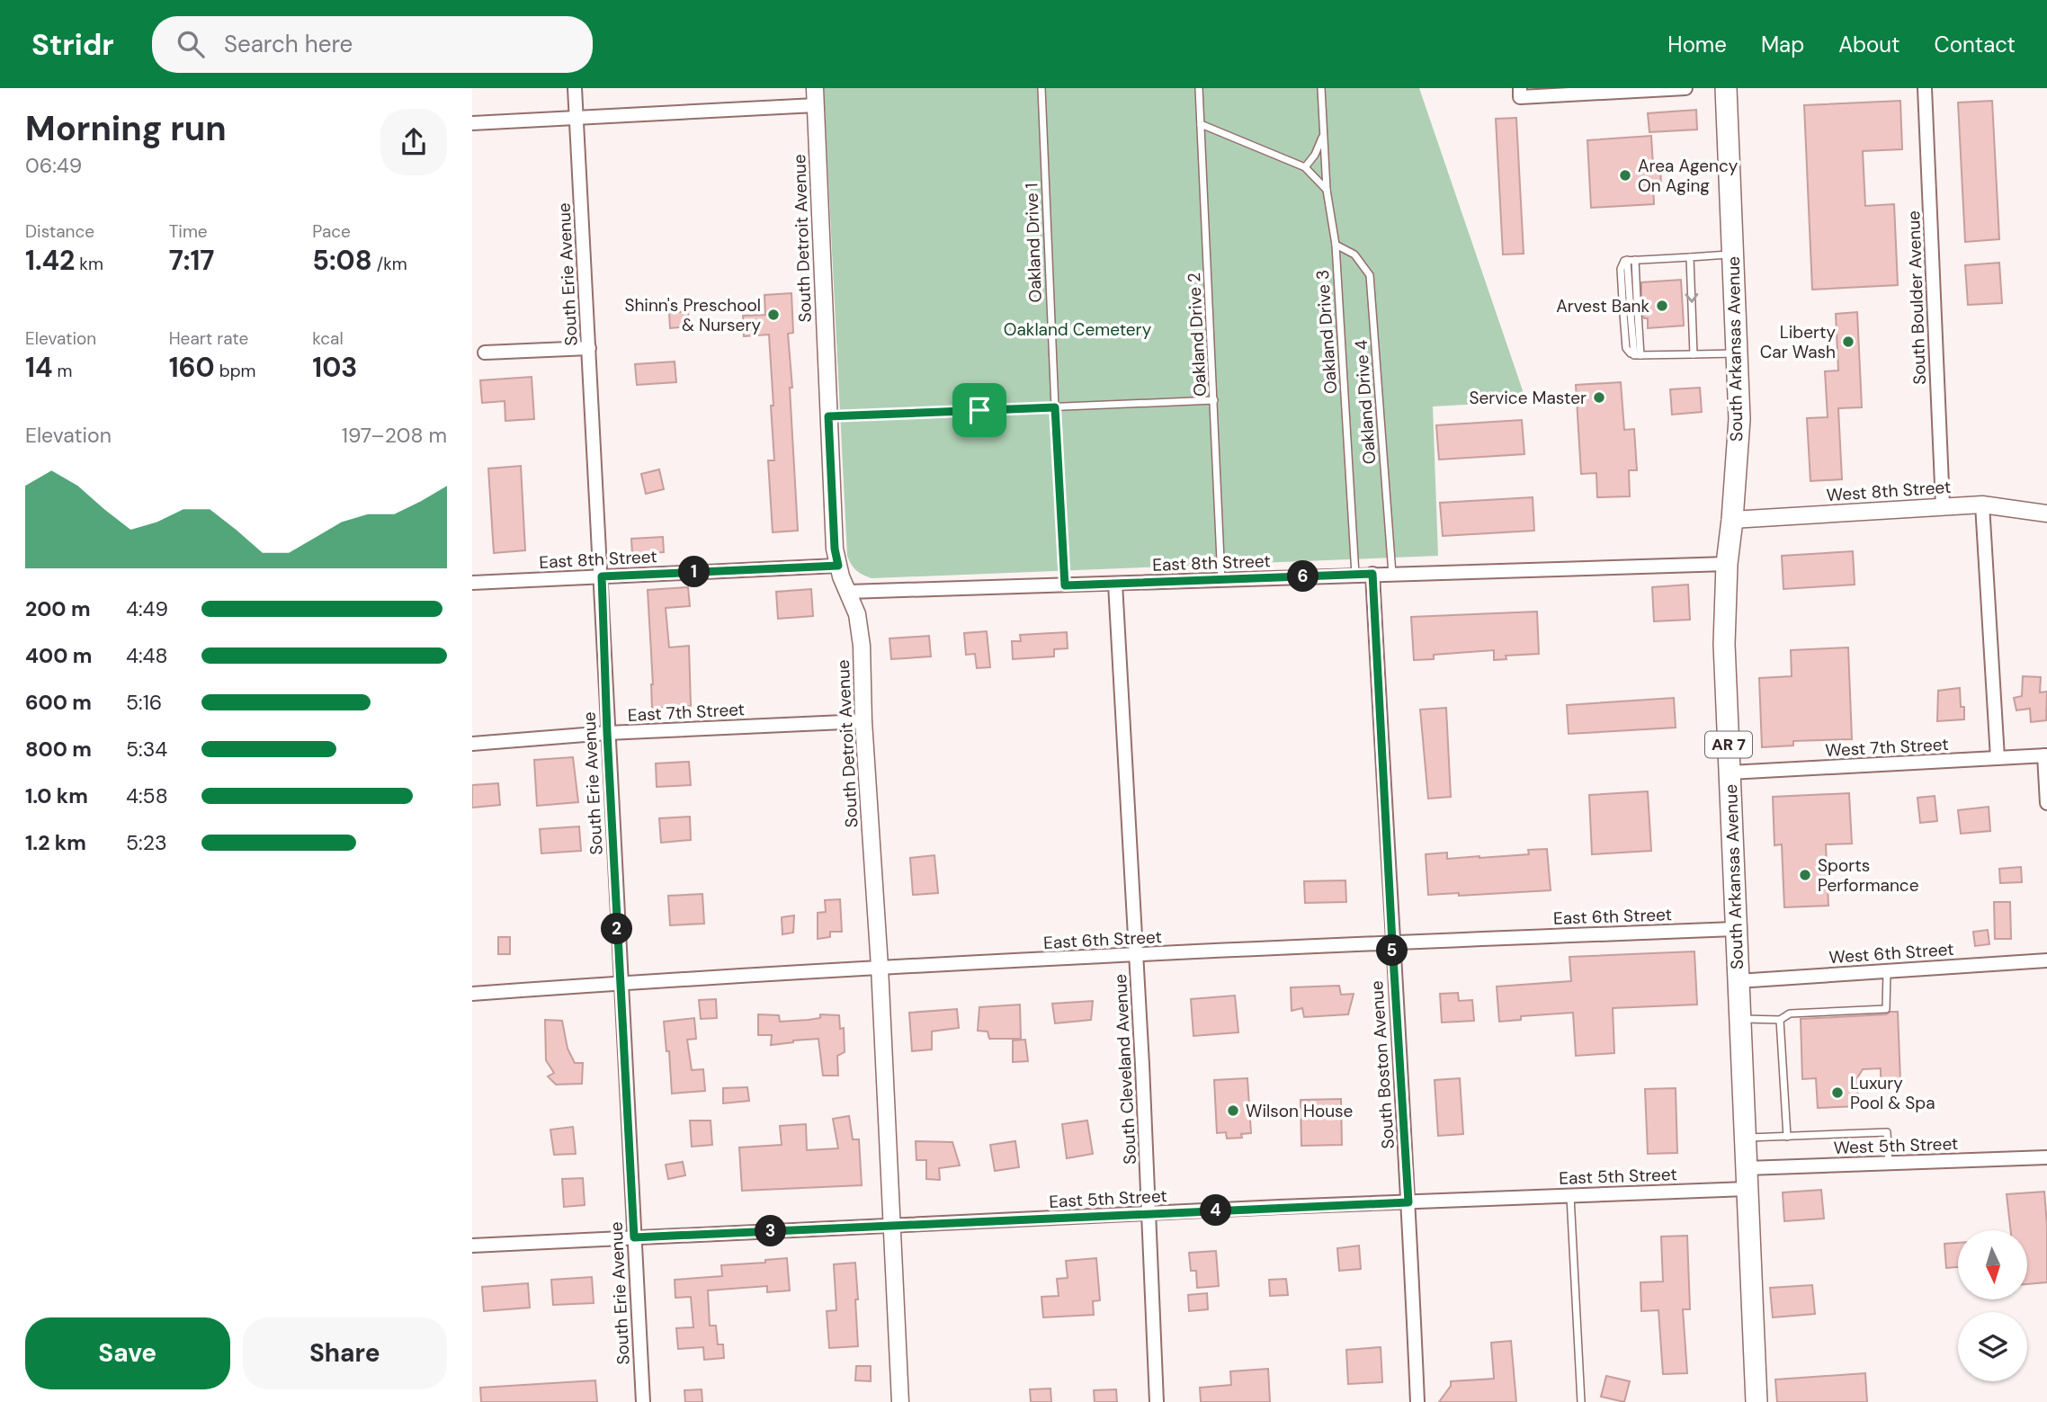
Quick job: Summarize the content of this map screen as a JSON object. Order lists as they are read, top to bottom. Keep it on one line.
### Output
{"streets":{"highway":["South Arkansas Avenue","AR 7"],"street":["South Detroit Avenue","South Erie Avenue","South Boulder Avenue","West 8th Street","East 8th Street","East 7th Street","West 7th Street","East 6th Street","West 6th Street","South Boston Avenue","South Cleveland Avenue","West 5th Street","East 5th Street"],"lane":["Oakland Drive 1","Oakland Drive 3","Oakland Drive 2","Oakland Drive 4"]},"crossings":[["South Detroit Avenue","East 8th Street"],["South Detroit Avenue","East 7th Street"],["South Detroit Avenue","East 6th Street"],["South Detroit Avenue","East 5th Street"],["Oakland Drive 1","East 8th Street"],["South Erie Avenue","East 8th Street"],["South Erie Avenue","East 7th Street"],["South Erie Avenue","East 6th Street"],["South Erie Avenue","East 5th Street"],["South Boulder Avenue","West 8th Street"],["Oakland Drive 3","Oakland Drive 4"],["Oakland Drive 3","East 8th Street"],["Oakland Drive 2","East 8th Street"],["South Arkansas Avenue","West 8th Street"],["South Arkansas Avenue","East 8th Street"],["South Arkansas Avenue","West 7th Street"],["South Arkansas Avenue","East 6th Street"],["South Arkansas Avenue","West 6th Street"],["South Arkansas Avenue","West 5th Street"],["South Arkansas Avenue","East 5th Street"],["Oakland Drive 4","East 8th Street"],["East 8th Street","South Boston Avenue"],["East 8th Street","South Cleveland Avenue"],["East 6th Street","South Boston Avenue"],["East 6th Street","South Cleveland Avenue"],["South Boston Avenue","East 5th Street"],["South Cleveland Avenue","East 5th Street"]],"parks":["Oakland Cemetery"],"places":["Area Agency On Aging","Arvest Bank","Shinn's Preschool & Nursery","Liberty Car Wash","Service Master","Sports Performance","Luxury Pool & Spa","Wilson House"],"north":"bottom","page":{"header":"Stridr","search":"Search here","nav":["Home","Map","About","Contact"],"heading":["Morning run","06:49"],"stats":[["Distance","1.42 km"],["Time","7:17"],["Pace","5:08 /km"],["Elevation","14 m"],["Heart rate","160 bpm"],["kcal","103"]],"chart":["Elevation","197–208 m"],"pins":["1","6","2","5","4","3"],"list":[{"name":"200 m","note":"4:49"},{"name":"400 m","note":"4:48"},{"name":"600 m","note":"5:16"},{"name":"800 m","note":"5:34"},{"name":"1.0 km","note":"4:58"},{"name":"1.2 km","note":"5:23"}],"buttons":["Save","Share"]}}
